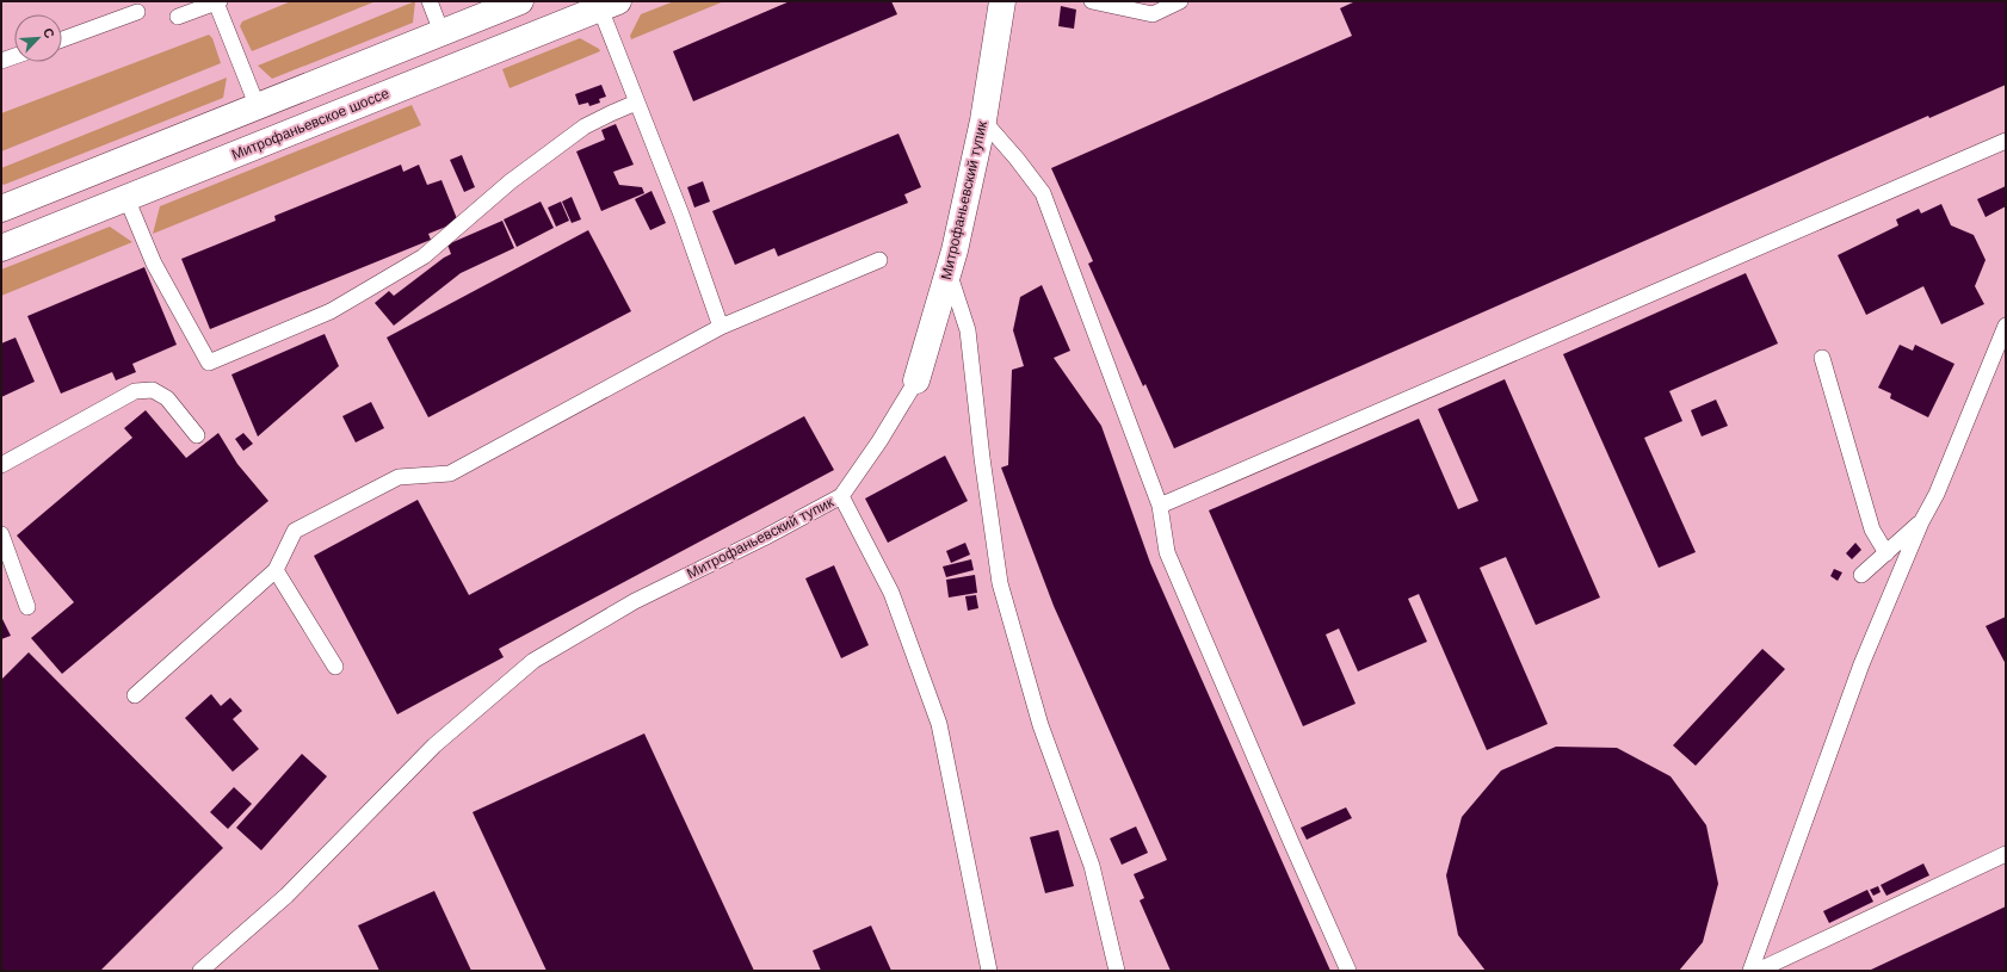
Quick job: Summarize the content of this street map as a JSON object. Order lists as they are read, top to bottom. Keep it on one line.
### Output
{"streets":{"main road":["Митрофаньевское шоссе","Митрофаньевский тупик"]},"north":"top right"}
